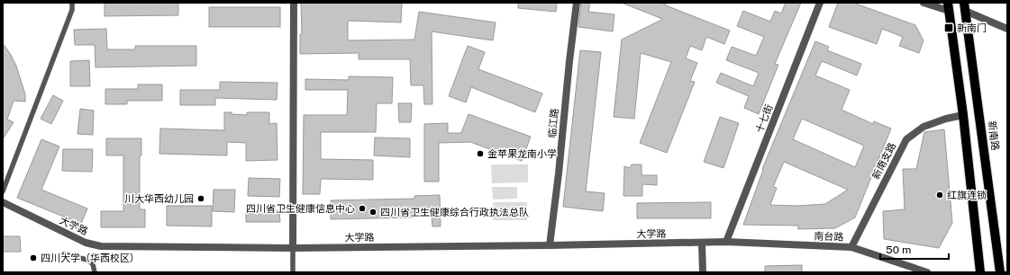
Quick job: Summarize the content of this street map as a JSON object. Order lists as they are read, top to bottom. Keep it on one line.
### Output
{"streets":{"main road":["新南路"],"street":["十七街","临江路","新南支路","大学路","南台路"]},"crossings":[["十七街","大学路"],["十七街","南台路"],["临江路","大学路"],["新南支路","南台路"],["大学路","南台路"]],"places":{"transit":["新南门"],"other":["金苹果龙南小学","红旗连锁","川大华西幼儿园","四川省卫生健康信息中心","四川省卫生健康综合行政执法总队","四川大学（华西校区）"]},"scale_bar":"50 m"}
